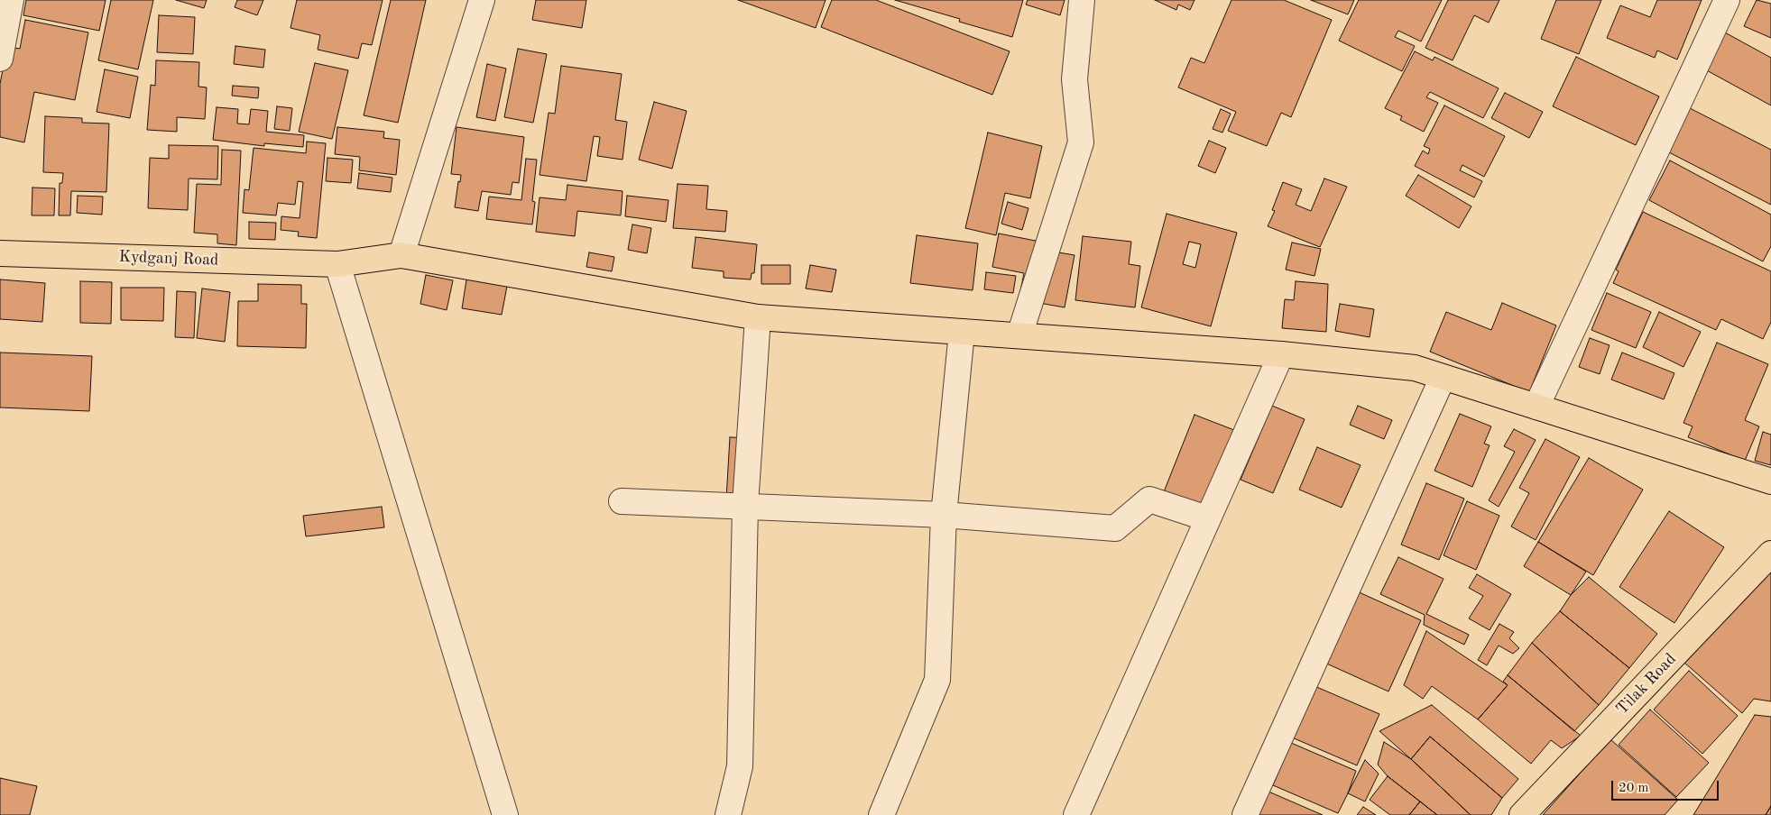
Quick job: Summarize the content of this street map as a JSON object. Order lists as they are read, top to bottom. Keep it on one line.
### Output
{"streets":{"main road":["Kydganj Road","Tilak Road"]},"scale_bar":"20 m"}
